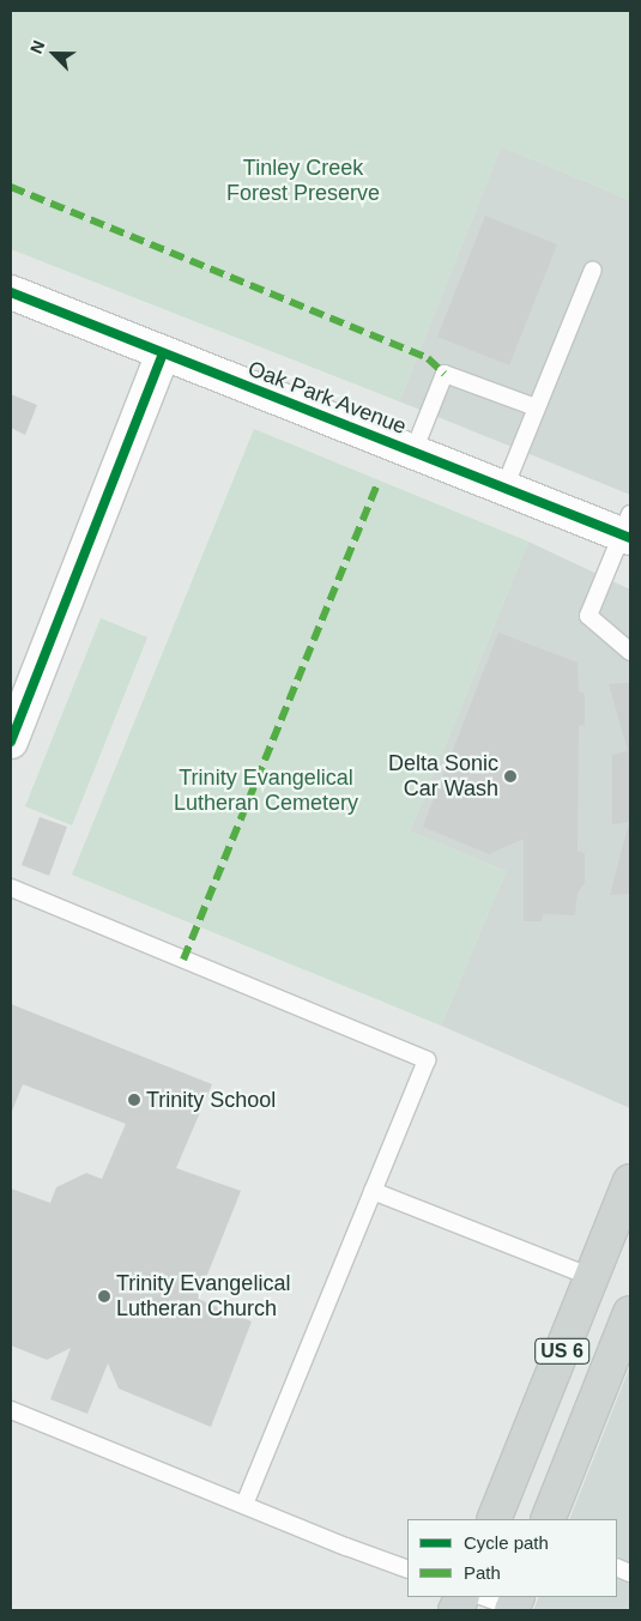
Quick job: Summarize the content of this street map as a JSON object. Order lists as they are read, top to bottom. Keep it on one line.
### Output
{"streets":{"main road":["US 6"],"street":["Oak Park Avenue"]},"parks":["Tinley Creek Forest Preserve","Trinity Evangelical Lutheran Cemetery"],"places":["Delta Sonic Car Wash","Trinity School","Trinity Evangelical Lutheran Church"],"legend":["Cycle path","Path"],"north":"top left"}
